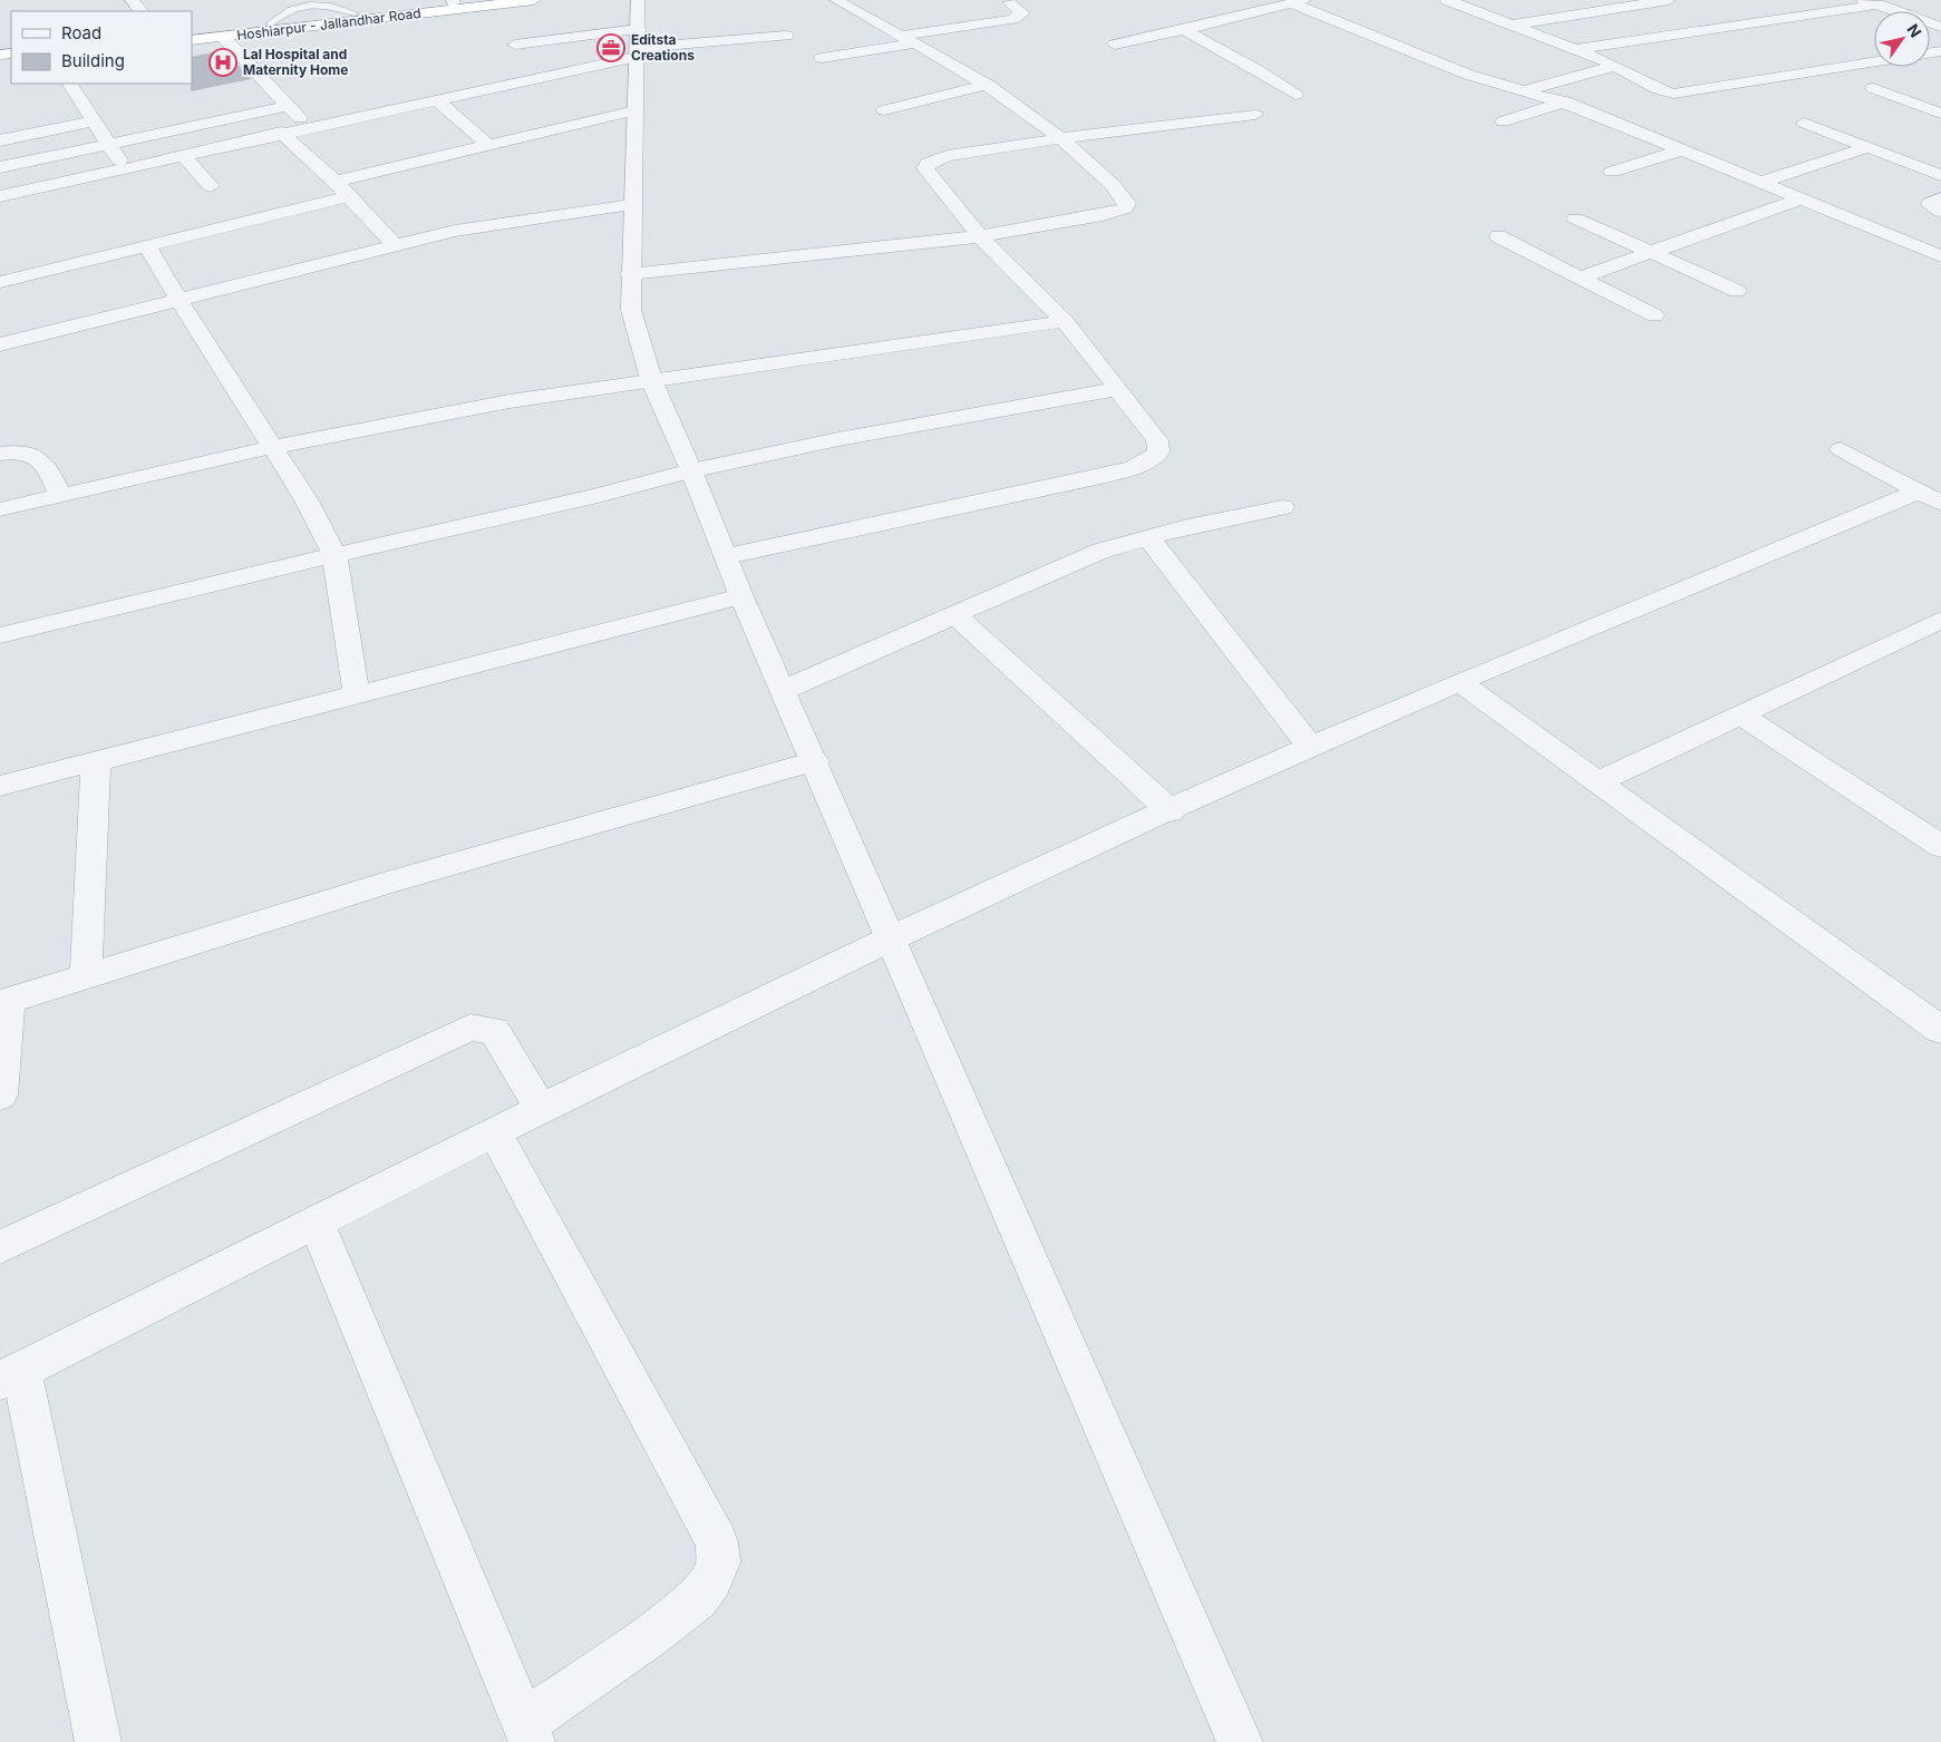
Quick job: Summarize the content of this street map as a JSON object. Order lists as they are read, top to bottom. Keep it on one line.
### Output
{"streets":{"highway":["Hoshiarpur - Jallandhar Road"]},"places":{"office":["Editsta Creations"],"hospital":["Lal Hospital and Maternity Home"]},"legend":["Road","Building"],"north":"top right"}
